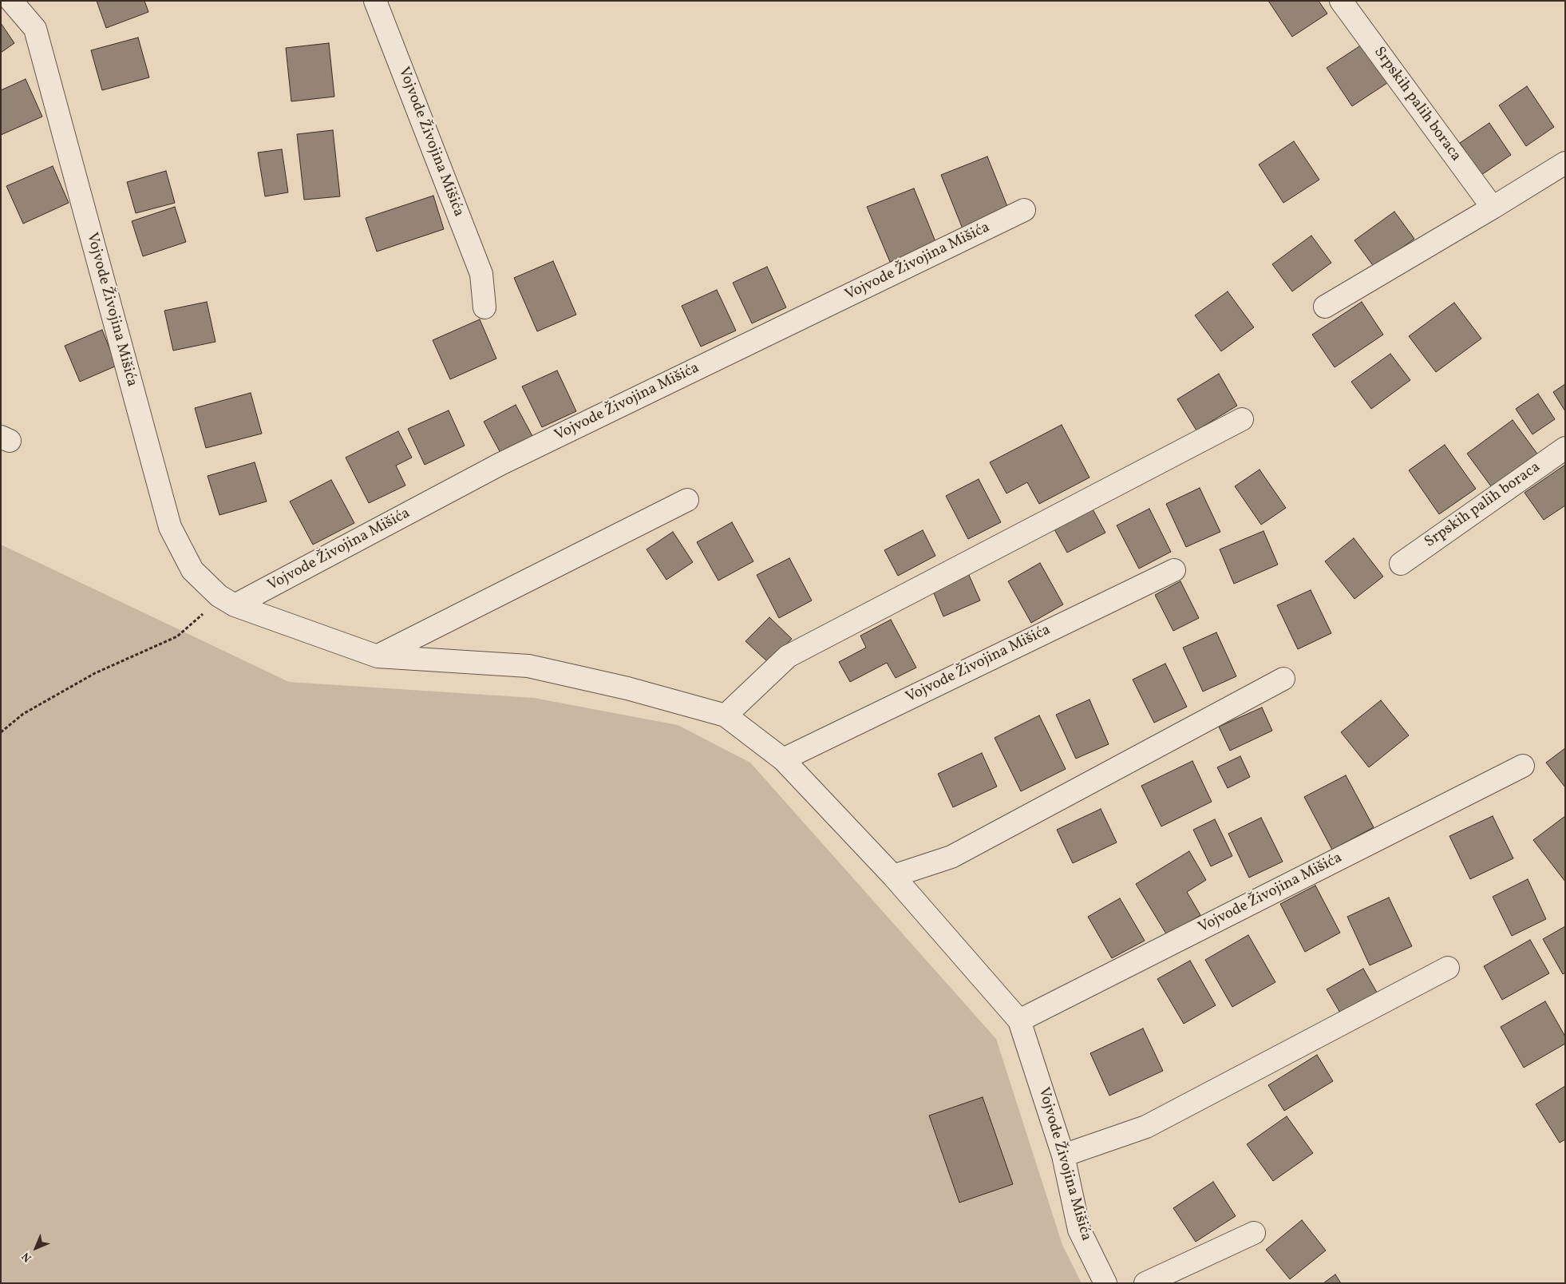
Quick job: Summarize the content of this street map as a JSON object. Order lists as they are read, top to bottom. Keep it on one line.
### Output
{"streets":{"street":["Srpskih palih boraca","Vojvode Živojina Mišića"]},"north":"bottom left"}
